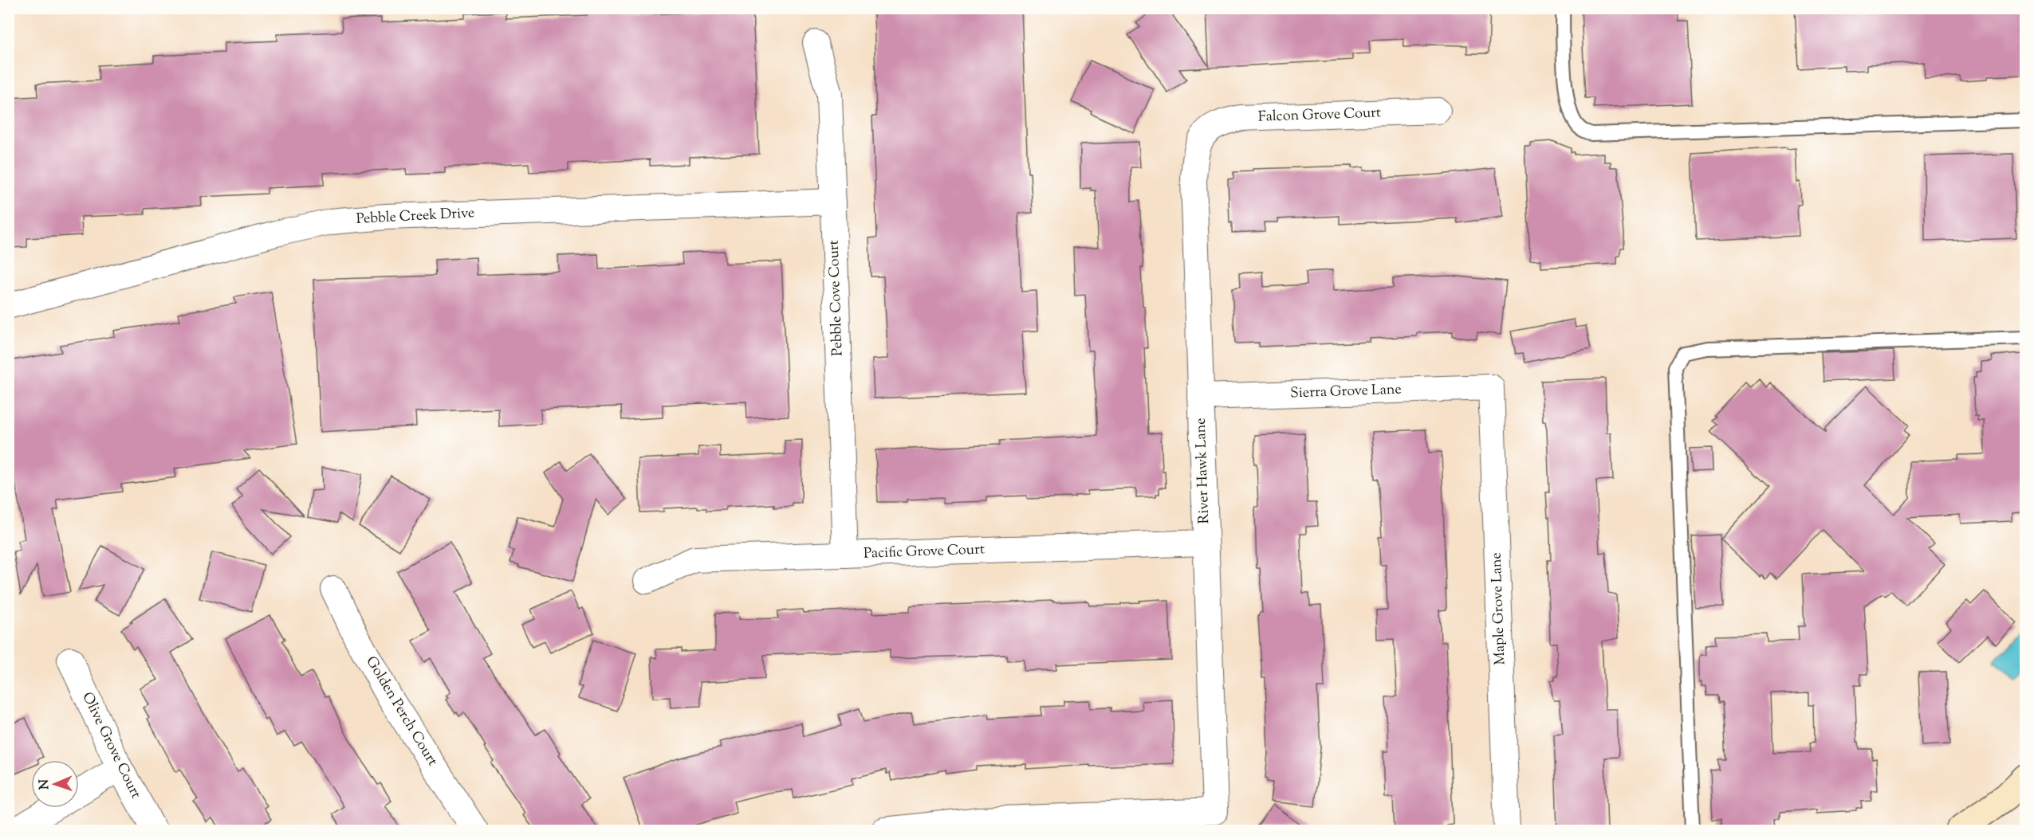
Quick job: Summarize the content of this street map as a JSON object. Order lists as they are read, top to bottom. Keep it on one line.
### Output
{"streets":{"street":["Falcon Grove Court","Pebble Creek Drive","Pebble Cove Court","Sierra Grove Lane","River Hawk Lane","Pacific Grove Court","Maple Grove Lane","Golden Perch Court","Olive Grove Court"]},"crossings":[["Falcon Grove Court","River Hawk Lane"],["Pebble Creek Drive","Pebble Cove Court"],["Pebble Cove Court","Pacific Grove Court"],["Sierra Grove Lane","River Hawk Lane"],["Sierra Grove Lane","Maple Grove Lane"],["River Hawk Lane","Pacific Grove Court"]],"north":"left"}
